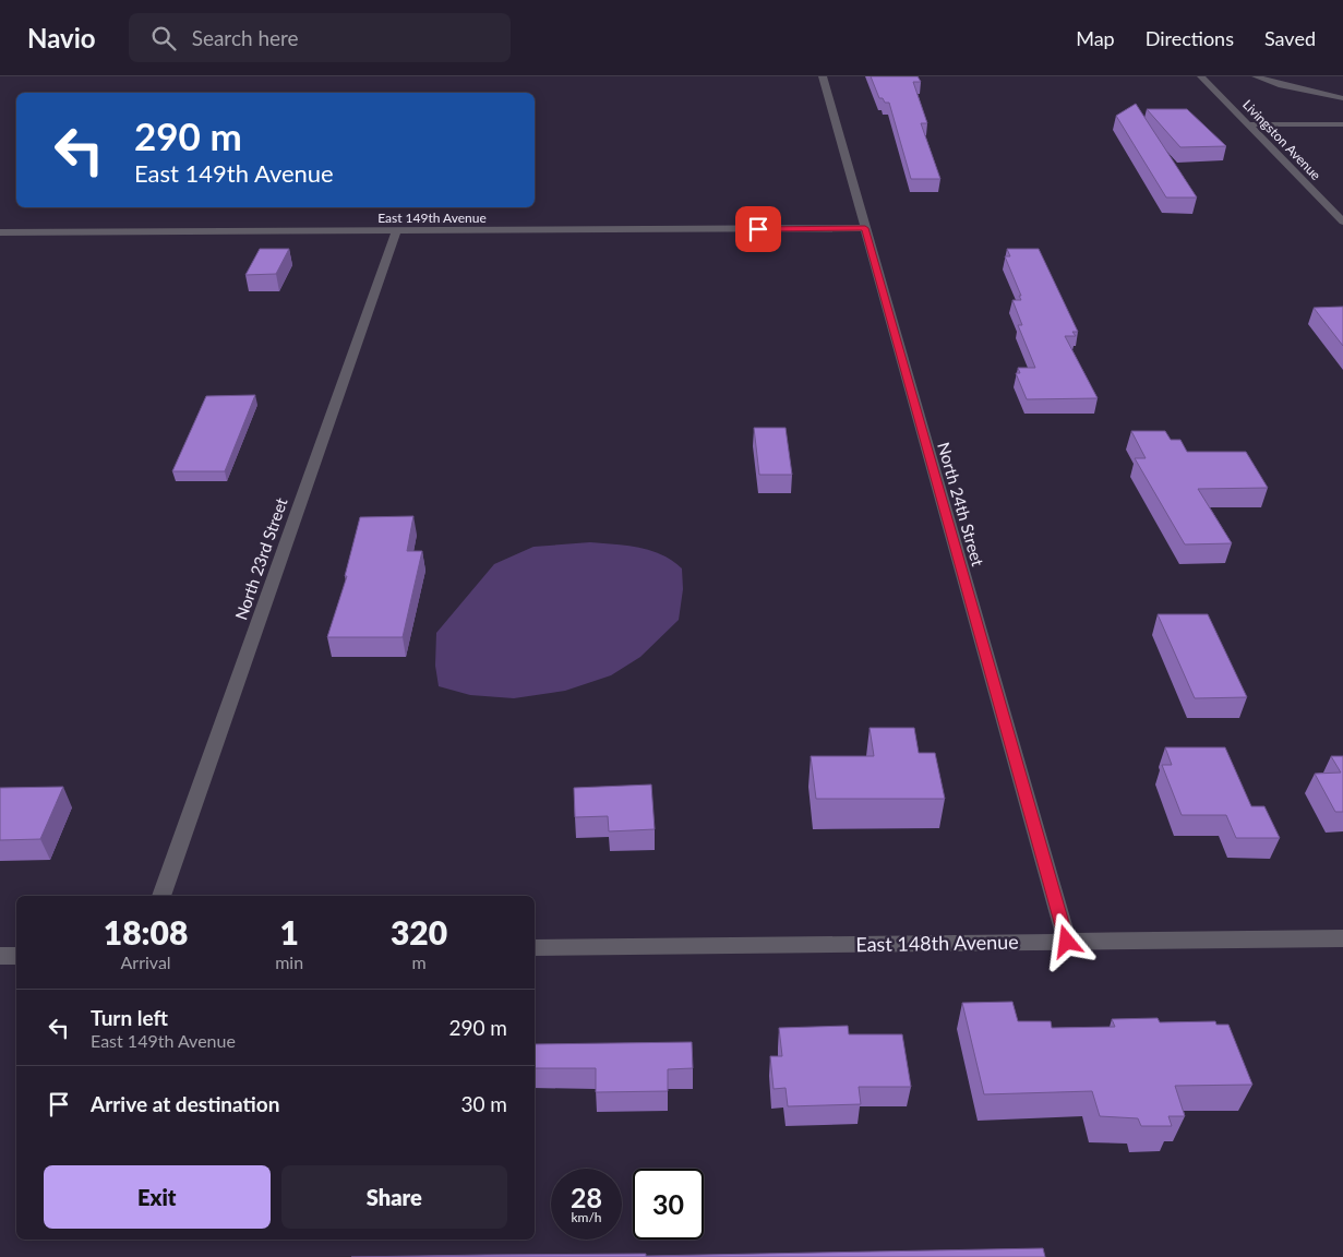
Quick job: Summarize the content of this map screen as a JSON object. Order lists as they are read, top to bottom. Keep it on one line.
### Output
{"streets":{"street":["Livingston Avenue","East 149th Avenue","North 24th Street","North 23rd Street","East 148th Avenue"]},"crossings":[["East 149th Avenue","North 24th Street"],["East 149th Avenue","North 23rd Street"],["North 24th Street","East 148th Avenue"]],"page":{"header":"Navio","search":"Search here","nav":["Map","Directions","Saved"],"turn":["290 m","East 149th Avenue"],"eta":["18:08","Arrival","1","min","320","m"],"list":[{"name":"Turn left","note":"East 149th Avenue","value":"290 m"},{"name":"Arrive at destination","value":"30 m"}],"buttons":["Exit","Share"],"speed":"28 km/h","limit":"30"}}
